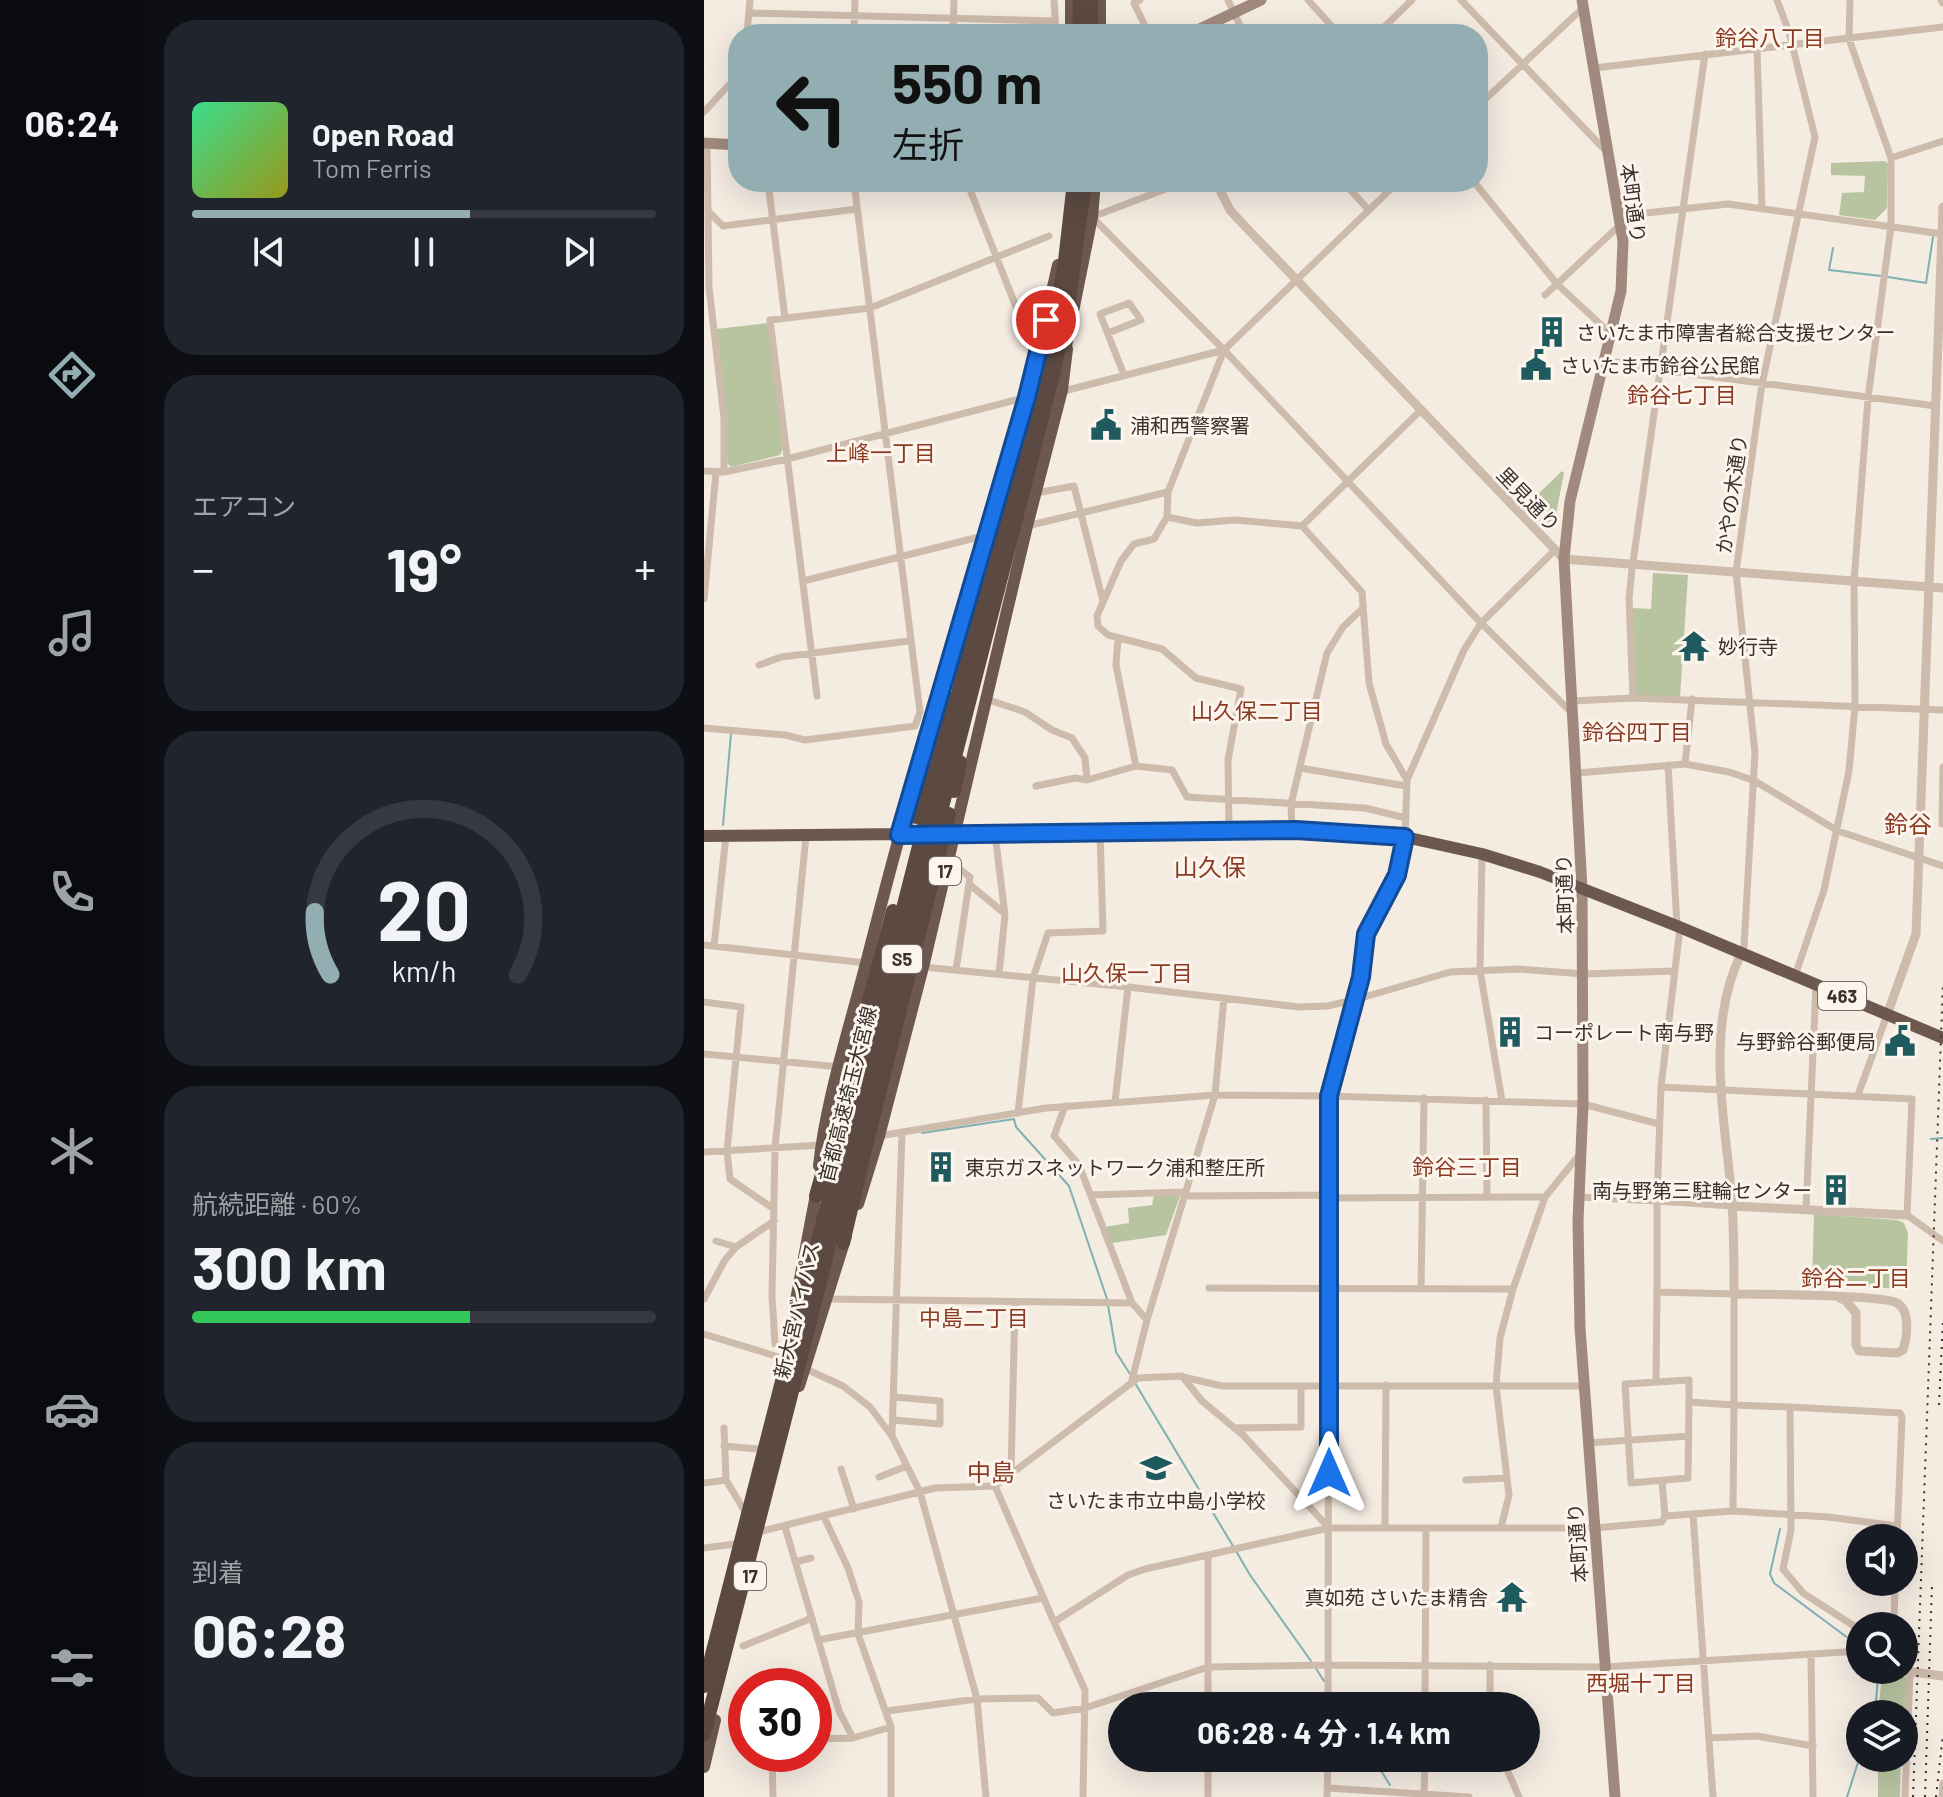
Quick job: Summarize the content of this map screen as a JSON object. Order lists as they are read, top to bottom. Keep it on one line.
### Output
{"streets":{"highway":["17","S5","463","首都高速埼玉大宮線","新大宮バイパス"],"main road":["本町通り"],"street":["かやの木通り","里見通り"]},"crossings":[["本町通り","里見通り"],["本町通り","463"],["かやの木通り","里見通り"],["かやの木通り","463"],["17","463"],["17","新大宮バイパス"]],"districts":["鈴谷八丁目","鈴谷七丁目","上峰一丁目","山久保二丁目","鈴谷四丁目","鈴谷","山久保","山久保一丁目","鈴谷三丁目","鈴谷二丁目","中島二丁目","中島","西堀十丁目"],"places":{"building":["さいたま市障害者総合支援センター","コーポレート南与野","東京ガスネットワーク浦和整圧所","南与野第三駐輪センター"],"public building":["さいたま市鈴谷公民館","浦和西警察署","与野鈴谷郵便局"],"temple":["妙行寺","真如苑 さいたま精舎"],"school or university":["さいたま市立中島小学校"]},"page":{"tabs":"06:24","turn":["550 m","左折"],"song":["Open Road","Tom Ferris"],"tile":["エアコン",["航続距離 · 60%","300 km"],["到着","06:28"]],"heat":["−","19°","+"],"limit":"30","trip":"06:28 · 4 分 · 1.4 km","gauge":["20","km/h"]}}
